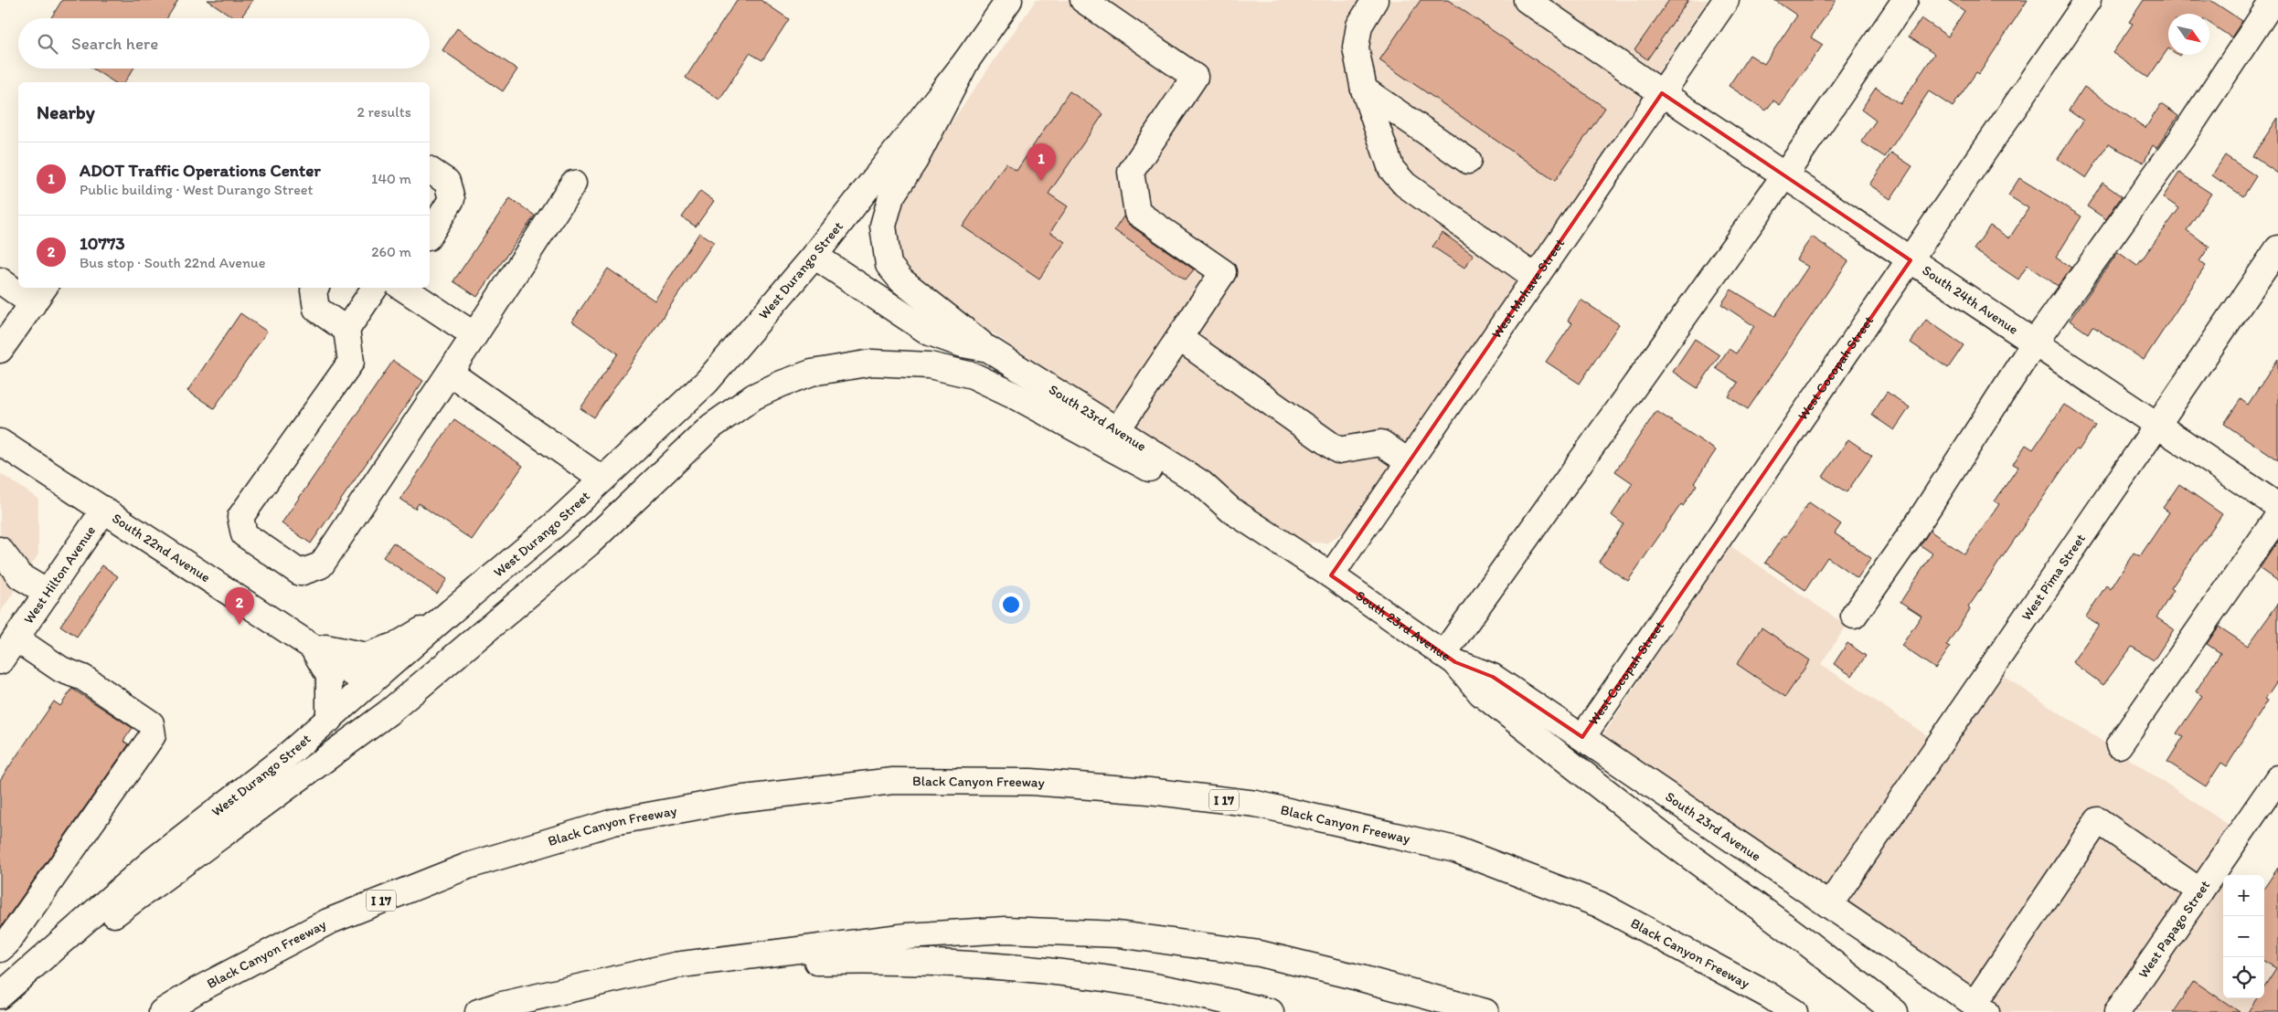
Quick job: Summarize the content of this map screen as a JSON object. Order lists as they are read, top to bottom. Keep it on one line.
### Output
{"streets":{"main road":["West Durango Street","West Mohave Street","South 24th Avenue","West Cocopah Street","South 23rd Avenue","South 22nd Avenue","West Hilton Avenue","West Pima Street","Black Canyon Freeway","I 17","West Papago Street"]},"crossings":[["West Durango Street","South 23rd Avenue"],["West Durango Street","South 22nd Avenue"],["West Mohave Street","South 24th Avenue"],["West Mohave Street","South 23rd Avenue"],["South 24th Avenue","West Cocopah Street"],["South 24th Avenue","West Pima Street"],["West Cocopah Street","South 23rd Avenue"],["South 23rd Avenue","West Pima Street"],["South 22nd Avenue","West Hilton Avenue"]],"north":"bottom right","page":{"search":"Search here","heading":["Nearby","2 results"],"list":[{"mark":"1","name":"ADOT Traffic Operations Center","note":"Public building · West Durango Street","value":"140 m"},{"mark":"2","name":"10773","note":"Bus stop · South 22nd Avenue","value":"260 m"}],"pins":["1","2"],"map_buttons":["+","−"]}}
